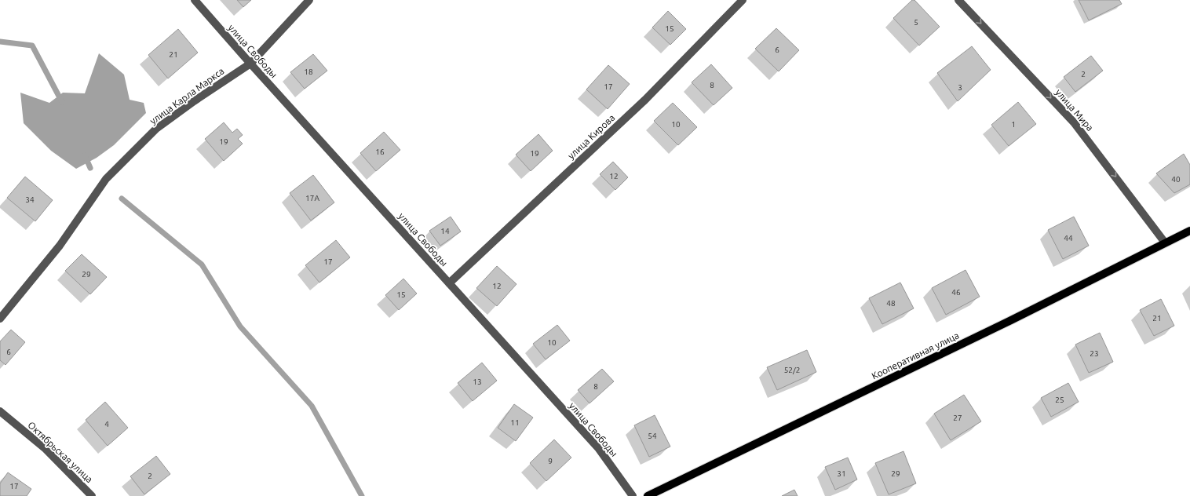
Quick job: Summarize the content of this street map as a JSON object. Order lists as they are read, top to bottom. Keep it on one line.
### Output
{"streets":{"main road":["Кооперативная улица"],"street":["улица Свободы","улица Карла Маркса","улица Мира","улица Кирова","Октябрьская улица"]},"crossings":[["улица Свободы","улица Карла Маркса"],["улица Свободы","улица Кирова"],["улица Мира","Кооперативная улица"]],"one_way":["улица Мира"],"house_numbers":["5","15","6","21","18","2","8","17","3","10","1","19","16","19","12","40","17А","34","14","44","17","29","12","46","15","48","21","10","6","23","52/2","13","8","25","27","11","4","54","9","31","29","2","17"]}
